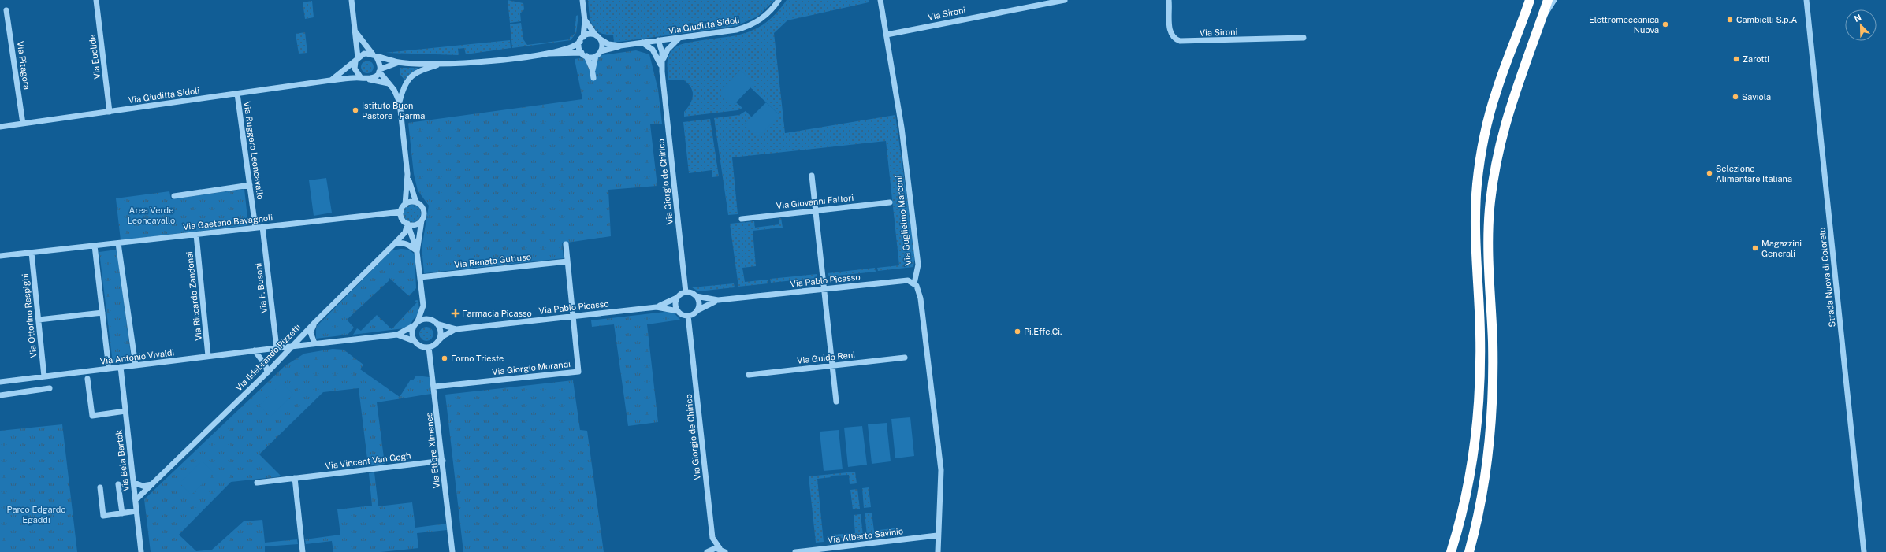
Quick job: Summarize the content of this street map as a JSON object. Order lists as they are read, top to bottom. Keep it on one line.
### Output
{"streets":{"street":["Via Sironi","Via Giuditta Sidoli","Via Euclide","Via Pitagora","Via Ruggero Leoncavallo","Via Giorgio de Chirico","Via Giovanni Fattori","Via Guglielmo Marconi","Via Gaetano Bavagnoli","Via Renato Guttuso","Strada Nuova di Coloreto","Via Pablo Picasso","Via F. Busoni","Via Riccardo Zandonai","Via Ottorino Respighi","Via Antonio Vivaldi","Via Ildebrando Pizzetti","Via Guido Reni","Via Giorgio Morandi","Via Ettore Ximenes","Via Bela Bartok","Via Vincent Van Gogh","Via Alberto Savinio"]},"crossings":[["Via Sironi","Via Guglielmo Marconi"],["Via Giuditta Sidoli","Via Euclide"],["Via Giuditta Sidoli","Via Pitagora"],["Via Giuditta Sidoli","Via Ruggero Leoncavallo"],["Via Giuditta Sidoli","Via Giorgio de Chirico"],["Via Ruggero Leoncavallo","Via Gaetano Bavagnoli"],["Via Giorgio de Chirico","Via Pablo Picasso"],["Via Guglielmo Marconi","Via Pablo Picasso"],["Via Gaetano Bavagnoli","Via F. Busoni"],["Via Gaetano Bavagnoli","Via Riccardo Zandonai"],["Via Gaetano Bavagnoli","Via Ottorino Respighi"],["Via Gaetano Bavagnoli","Via Ildebrando Pizzetti"],["Via Renato Guttuso","Via Giorgio Morandi"],["Via Pablo Picasso","Via Giorgio Morandi"],["Via Pablo Picasso","Via Ettore Ximenes"],["Via F. Busoni","Via Antonio Vivaldi"],["Via Riccardo Zandonai","Via Antonio Vivaldi"],["Via Ottorino Respighi","Via Antonio Vivaldi"],["Via Antonio Vivaldi","Via Bela Bartok"],["Via Ildebrando Pizzetti","Via Bela Bartok"],["Via Giorgio Morandi","Via Ettore Ximenes"],["Via Ettore Ximenes","Via Vincent Van Gogh"]],"parks":["Area Verde Leoncavallo","Parco Edgardo Egaddi"],"places":{"other":["Cambielli S.p.A","Elettromeccanica Nuova","Zarotti","Saviola","Istituto Buon Pastore – Parma","Selezione Alimentare Italiana","Magazzini Generali","Pi.Effe.Ci.","Forno Trieste"],"health":["Farmacia Picasso"]},"north":"top left"}
